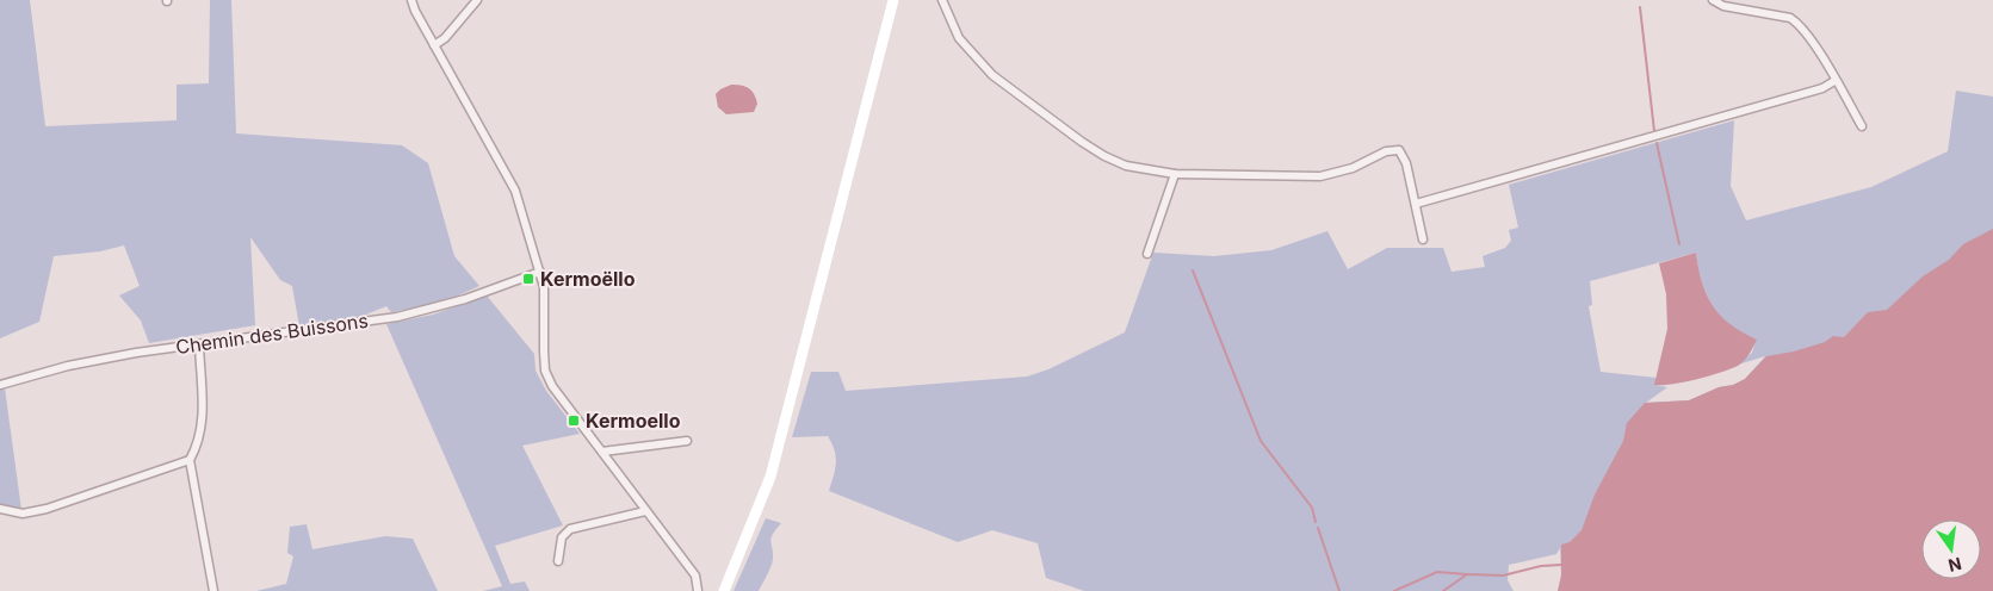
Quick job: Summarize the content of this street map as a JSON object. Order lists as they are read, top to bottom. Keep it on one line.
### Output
{"streets":{"street":["Chemin des Buissons"]},"places":{"transit":["Kermoëllo","Kermoello"]},"north":"bottom"}
